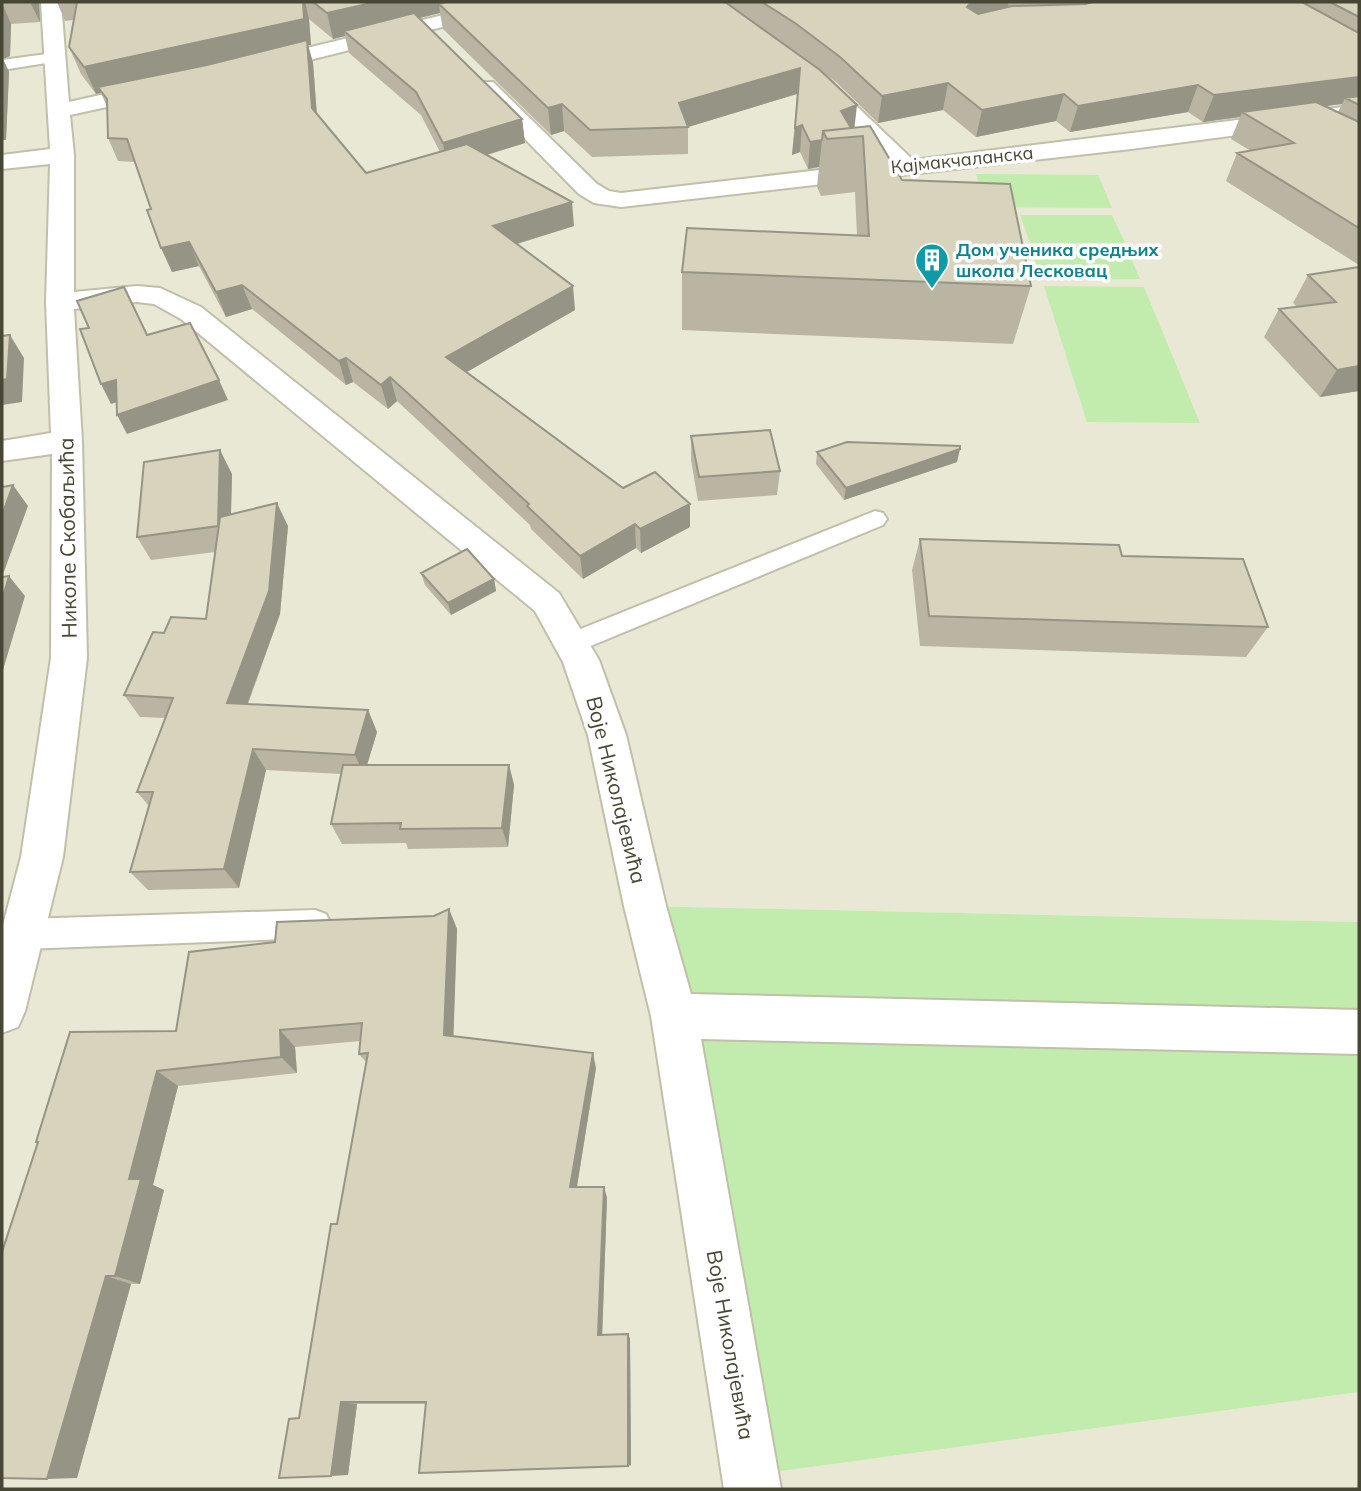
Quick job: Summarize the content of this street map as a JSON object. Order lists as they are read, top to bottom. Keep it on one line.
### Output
{"streets":{"street":["Кајмакчаланска","Николе Скобаљића","Воје Николајевића"]},"crossings":[["Николе Скобаљића","Воје Николајевића"]],"places":{"building":["Дом ученика средњих школа Лесковац"]}}
